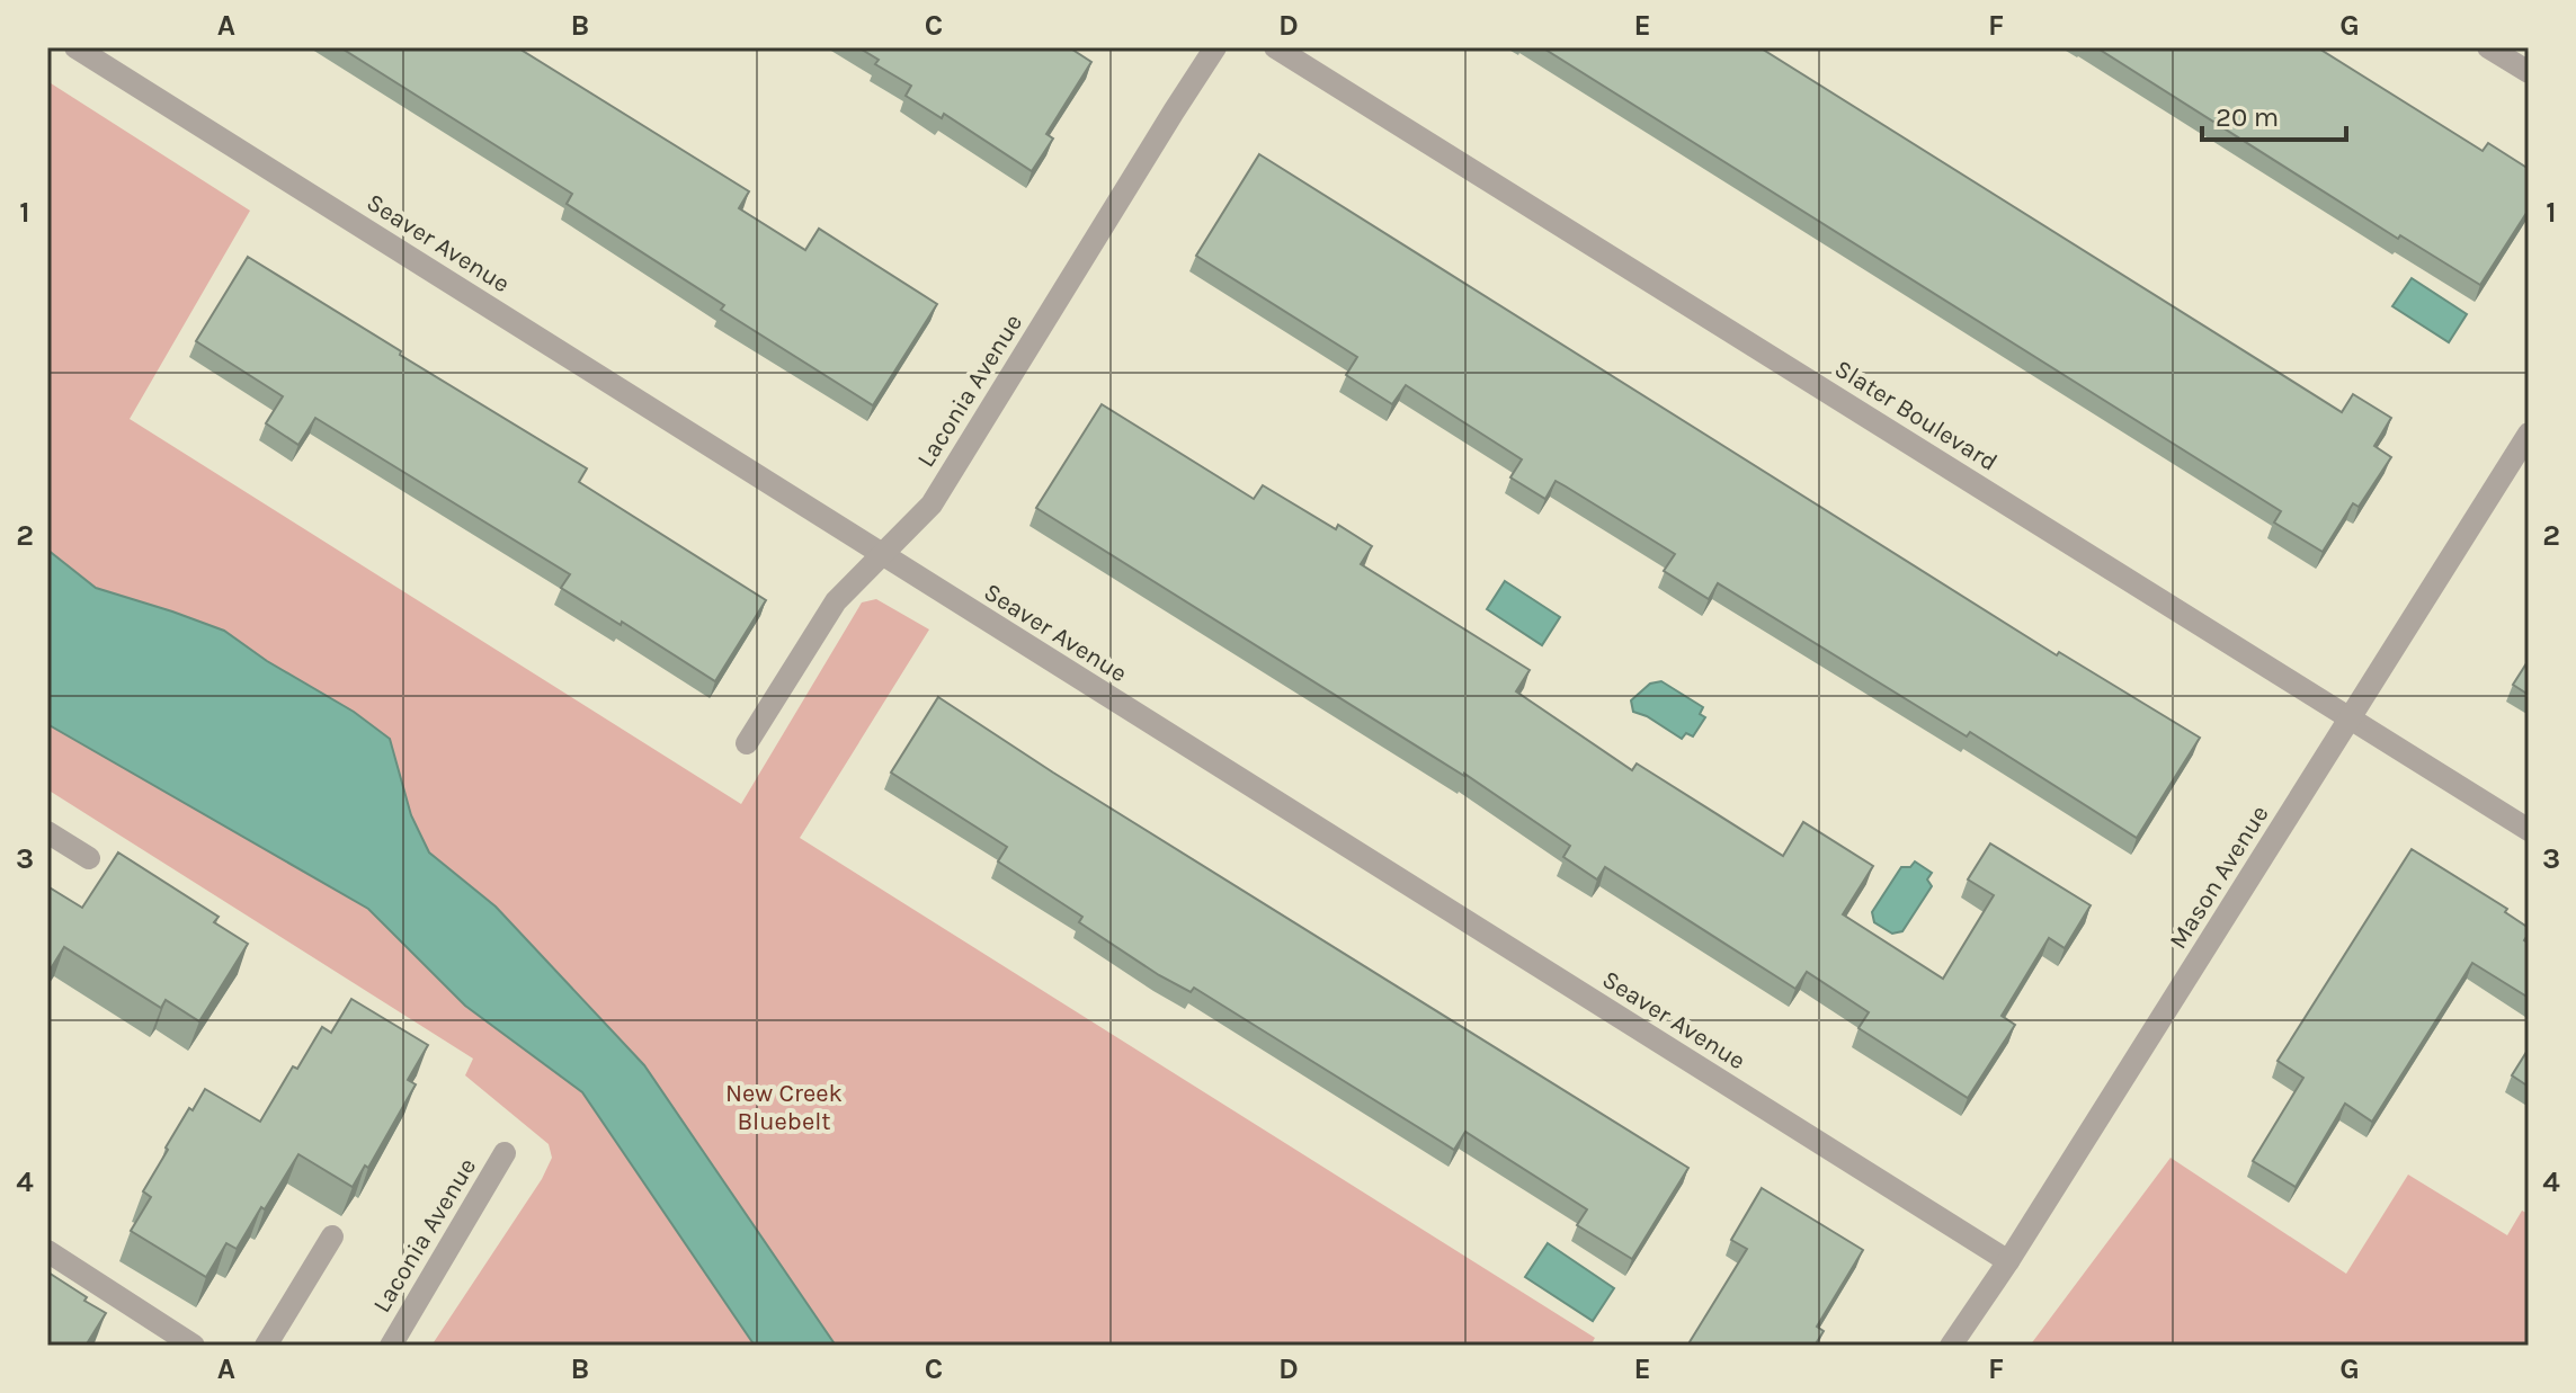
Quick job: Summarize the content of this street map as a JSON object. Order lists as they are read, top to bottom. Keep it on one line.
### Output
{"streets":{"street":["Seaver Avenue","Laconia Avenue","Slater Boulevard","Mason Avenue"]},"crossings":[["Seaver Avenue","Laconia Avenue"],["Seaver Avenue","Mason Avenue"],["Slater Boulevard","Mason Avenue"]],"parks":["New Creek Bluebelt"],"scale_bar":"20 m","grid":{"columns":["A","B","C","D","E","F","G"],"rows":["1","2","3","4"]}}
